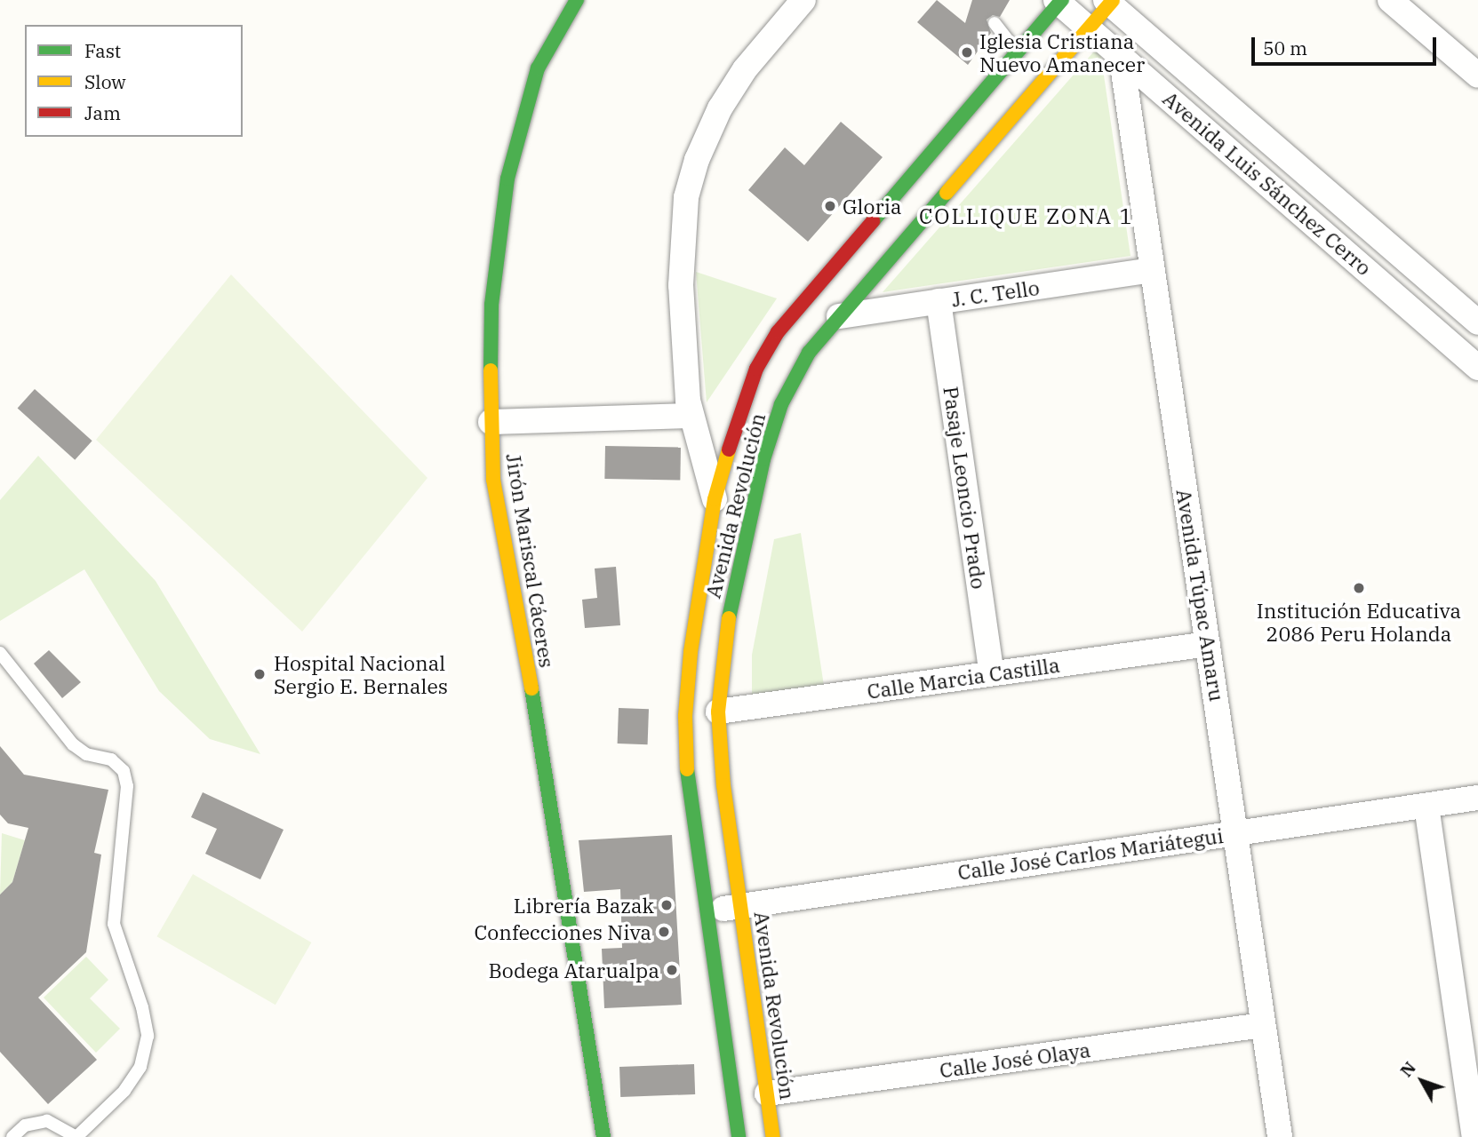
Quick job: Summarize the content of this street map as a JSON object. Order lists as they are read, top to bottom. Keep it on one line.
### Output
{"streets":{"main road":["Avenida Revolución","Jirón Mariscal Cáceres"],"street":["Avenida Luis Sánchez Cerro","J. C. Tello","Pasaje Leoncio Prado","Avenida Túpac Amaru","Calle Marcia Castilla","Calle José Carlos Mariátegui","Calle José Olaya"]},"crossings":[["Avenida Luis Sánchez Cerro","Avenida Revolución"],["Avenida Luis Sánchez Cerro","Avenida Túpac Amaru"],["J. C. Tello","Pasaje Leoncio Prado"],["J. C. Tello","Avenida Revolución"],["J. C. Tello","Avenida Túpac Amaru"],["Pasaje Leoncio Prado","Calle Marcia Castilla"],["Avenida Revolución","Calle Marcia Castilla"],["Avenida Revolución","Calle José Carlos Mariátegui"],["Avenida Revolución","Calle José Olaya"],["Avenida Túpac Amaru","Calle Marcia Castilla"],["Avenida Túpac Amaru","Calle José Carlos Mariátegui"],["Avenida Túpac Amaru","Calle José Olaya"]],"districts":["COLLIQUE ZONA 1"],"places":["Iglesia Cristiana Nuevo Amanecer","Gloria","Institución Educativa 2086 Peru Holanda","Hospital Nacional Sergio E. Bernales","Librería Bazak","Confecciones Niva","Bodega Atarualpa"],"legend":["Fast","Slow","Jam"],"scale_bar":"50 m","north":"top left"}
